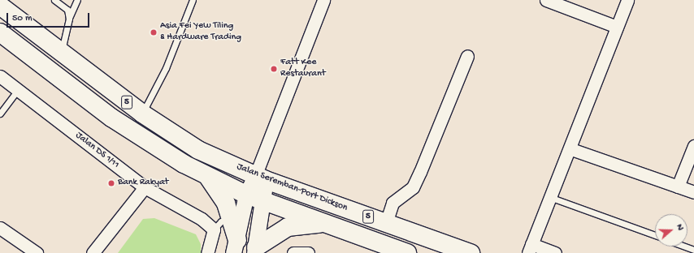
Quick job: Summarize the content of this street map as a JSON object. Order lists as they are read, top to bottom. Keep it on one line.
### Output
{"streets":{"highway":["5","Jalan Seremban-Port Dickson"],"street":["Jalan DS 1/11"]},"places":["Asia Fei Yew Tiling & Hardware Trading","Fatt Kee Restaurant","Bank Rakyat"],"scale_bar":"50 m","north":"right"}
